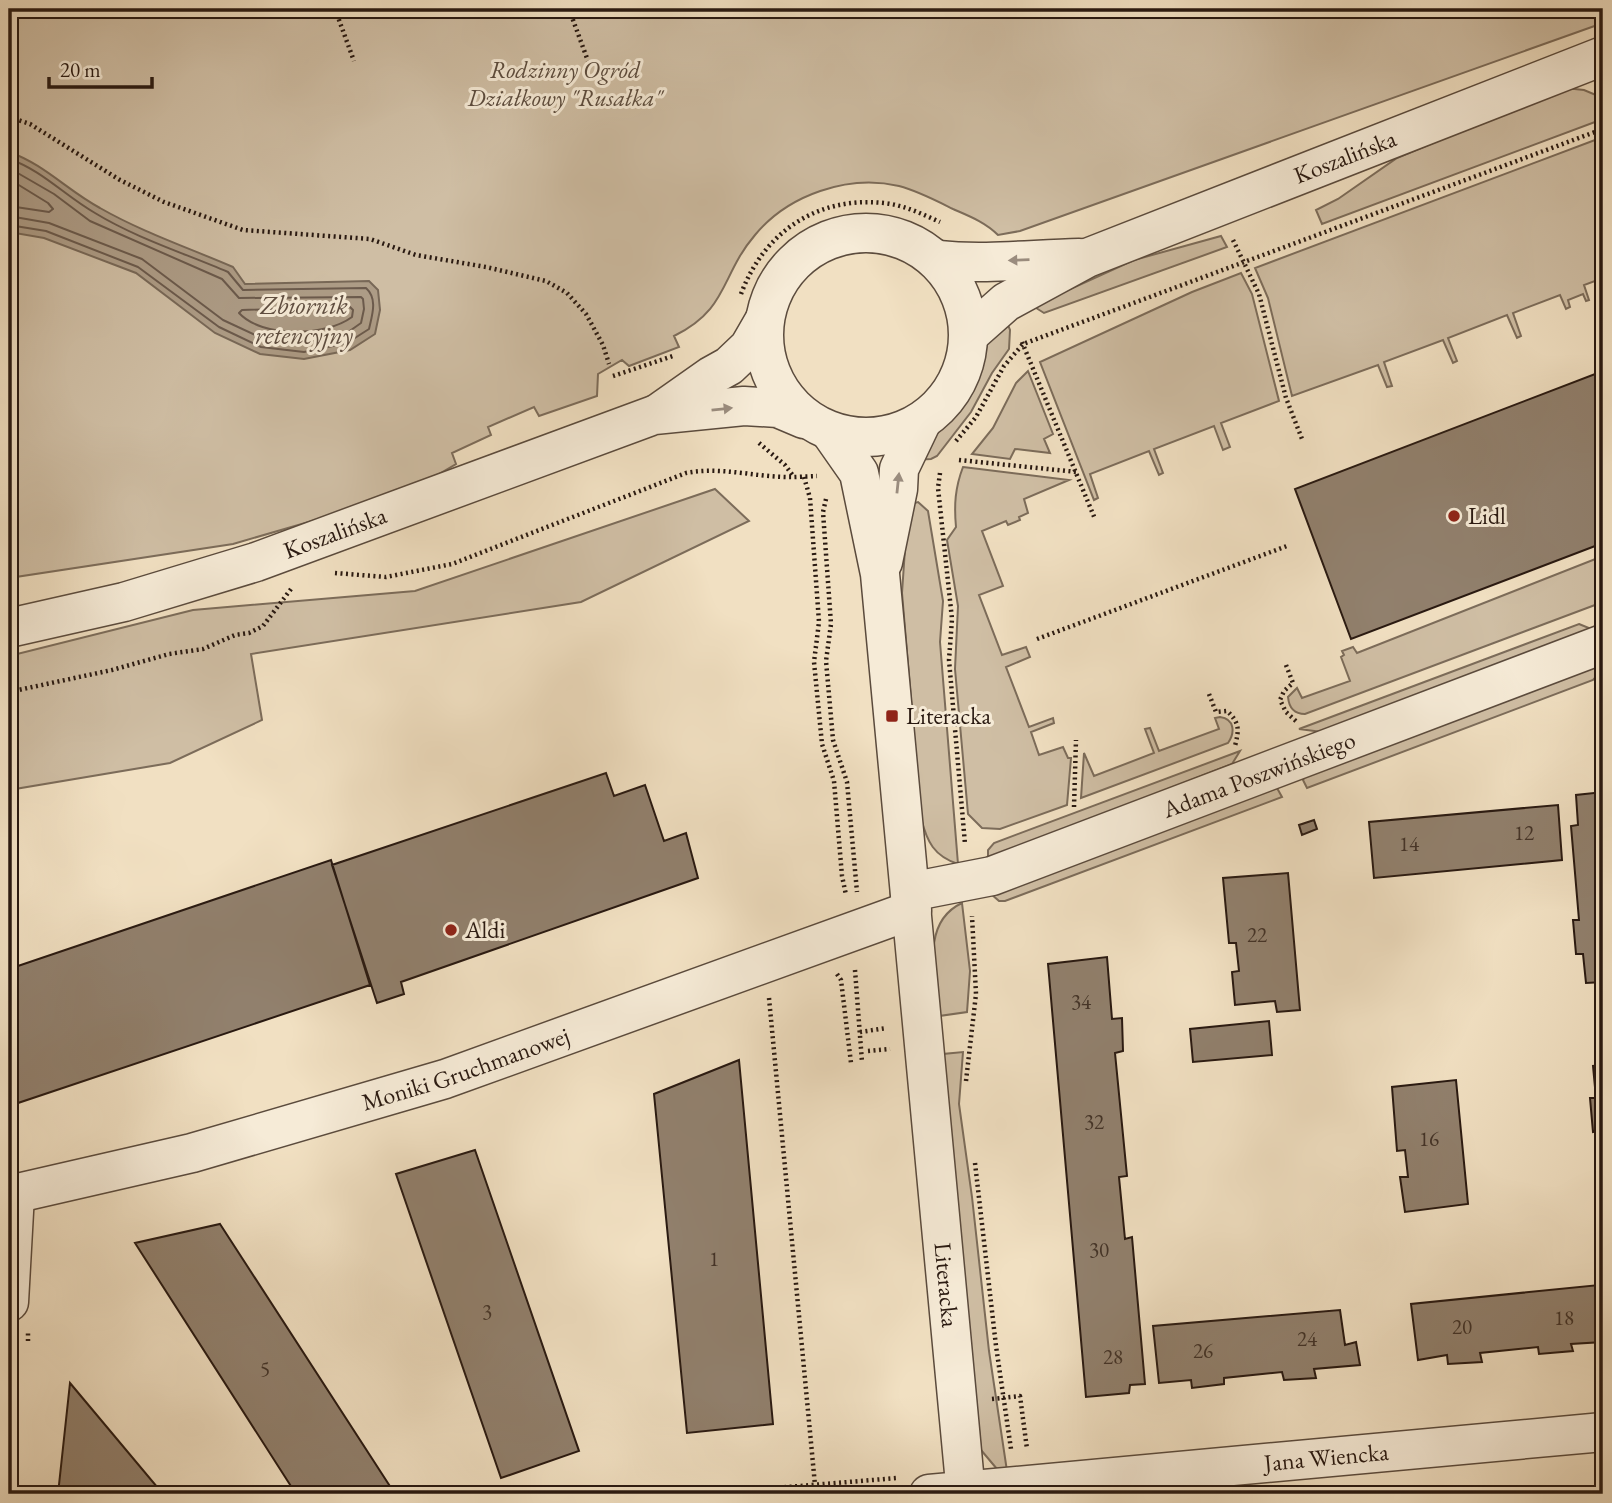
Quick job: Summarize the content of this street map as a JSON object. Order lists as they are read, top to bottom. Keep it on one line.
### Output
{"streets":{"street":["Koszalińska","Adama Poszwińskiego","Moniki Gruchmanowej","Literacka","Jana Wiencka"]},"crossings":[["Koszalińska","Literacka"],["Adama Poszwińskiego","Moniki Gruchmanowej"],["Adama Poszwińskiego","Literacka"],["Moniki Gruchmanowej","Literacka"],["Literacka","Jana Wiencka"]],"water":["Zbiornik retencyjny"],"parks":["Rodzinny Ogród Działkowy \"Rusałka\""],"places":{"other":["Lidl","Aldi"],"transit":["Literacka"]},"house_numbers":["12","14","22","34","32","16","30","1","3","18","20","24","26","28","5"],"scale_bar":"20 m"}
